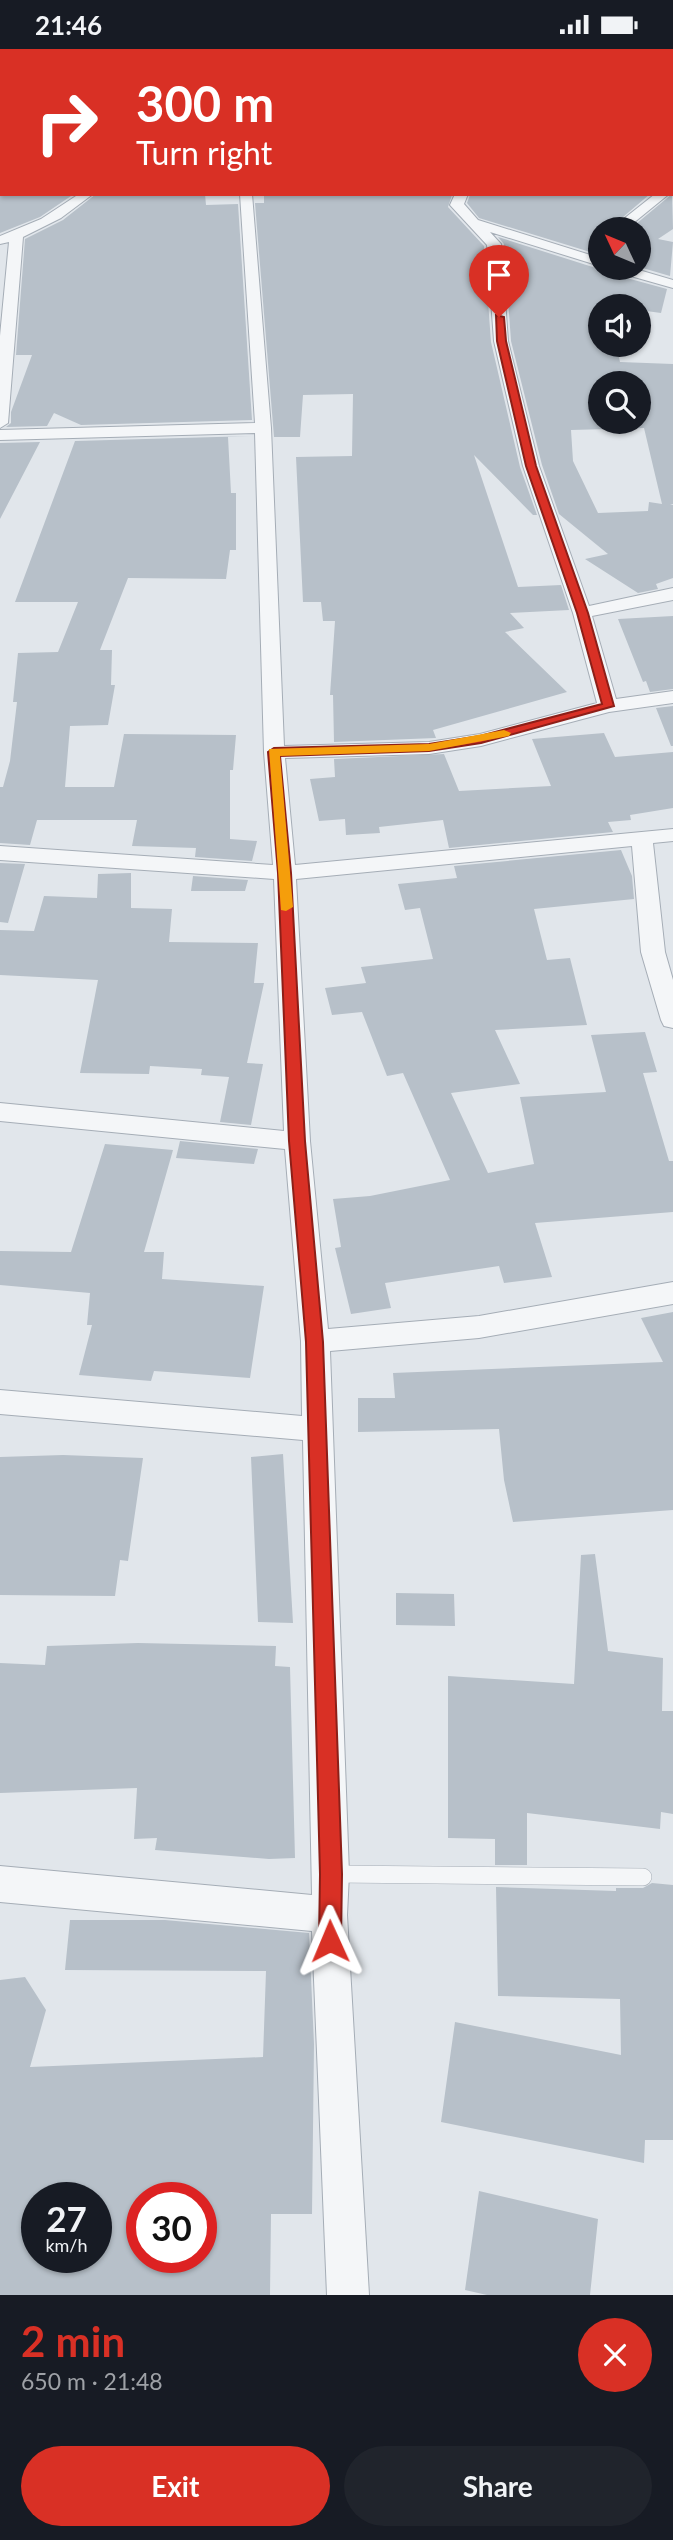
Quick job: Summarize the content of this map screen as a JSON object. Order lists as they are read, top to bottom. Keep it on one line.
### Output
{"north":"top left","page":{"status":"21:46","turn":["300 m","Turn right"],"speed":"27 km/h","limit":"30","heading":["2 min","650 m · 21:48"],"buttons":["Exit","Share"]}}
